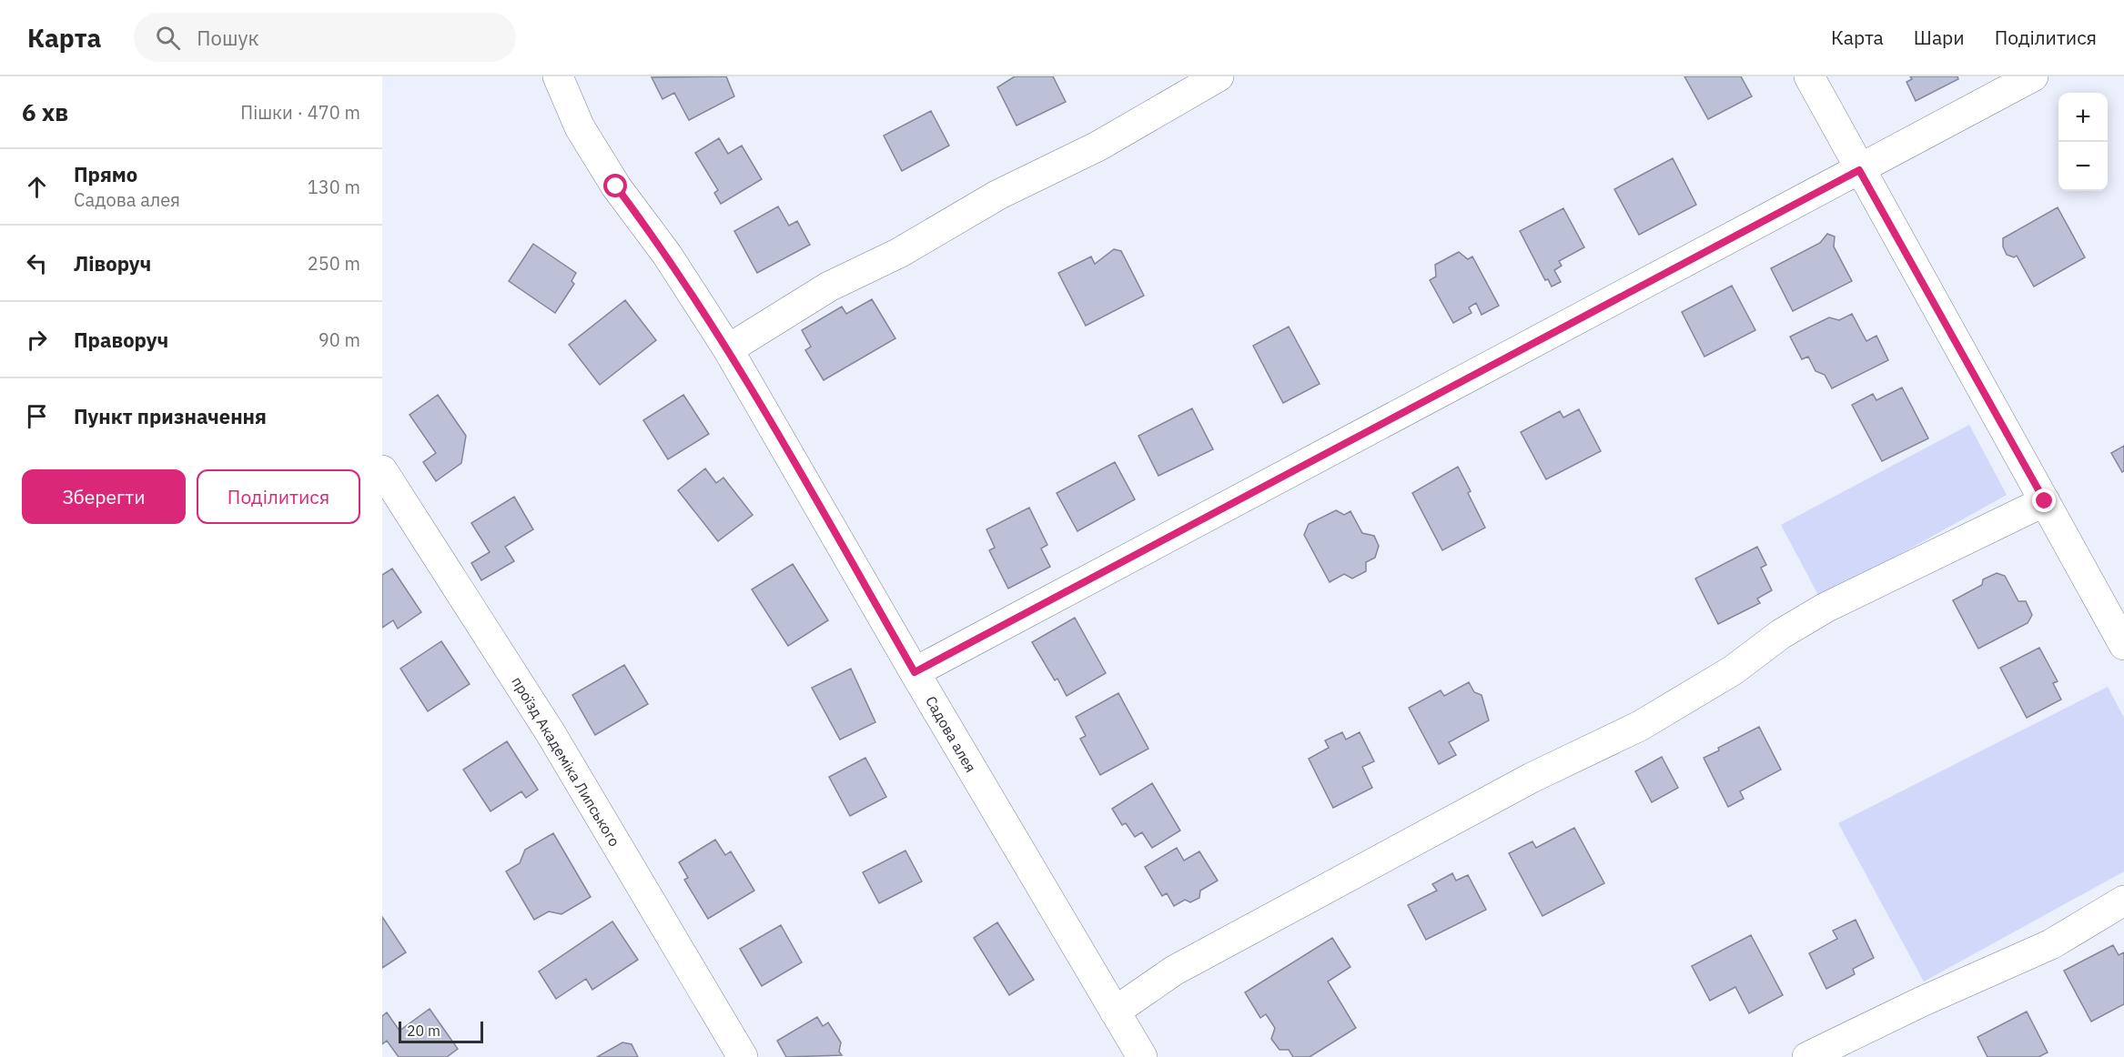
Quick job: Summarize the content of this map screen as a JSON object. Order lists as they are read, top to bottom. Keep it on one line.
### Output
{"streets":{"street":["Садова алея","проїзд Академіка Липського"]},"scale_bar":"20 m","page":{"header":"Карта","search":"Пошук","nav":["Карта","Шари","Поділитися"],"heading":["6 хв","Пішки · 470 m"],"map_buttons":["+","−"],"list":[["Прямо","Садова алея","130 m"],["Ліворуч","250 m"],["Праворуч","90 m"],"Пункт призначення"],"buttons":["Зберегти","Поділитися"],"scale":"20 m"}}
